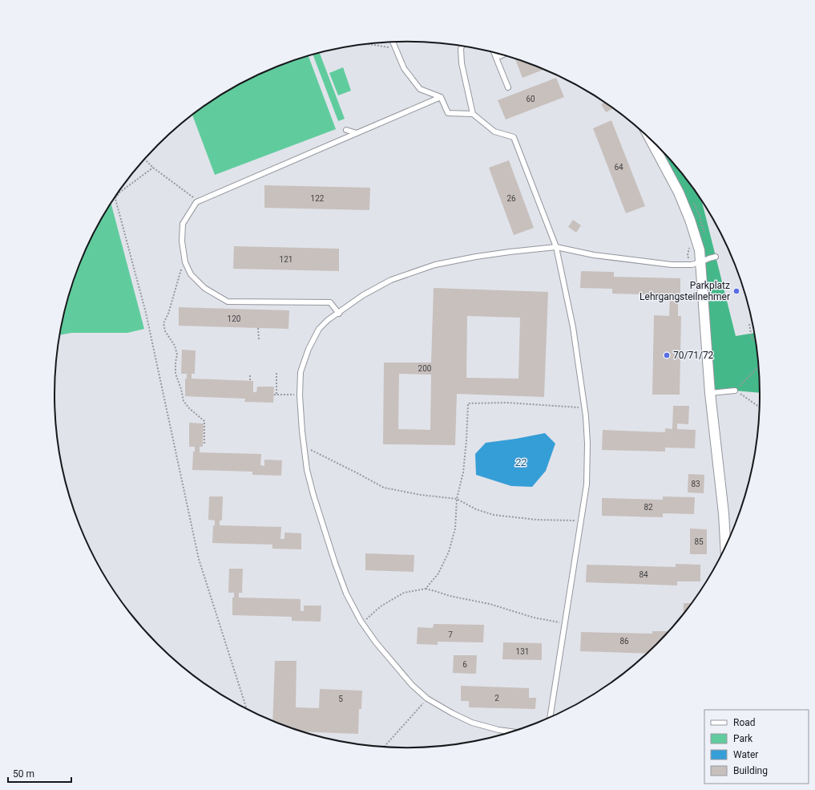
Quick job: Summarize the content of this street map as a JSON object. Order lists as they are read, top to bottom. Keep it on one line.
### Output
{"water":["22"],"places":["Parkplatz Lehrgangsteilnehmer","70/71/72"],"house_numbers":["60","64","122","26","121","120","200","83","82","85","84","7","86","131","6","2","5"],"legend":["Road","Park","Water","Building"],"scale_bar":"50 m"}
